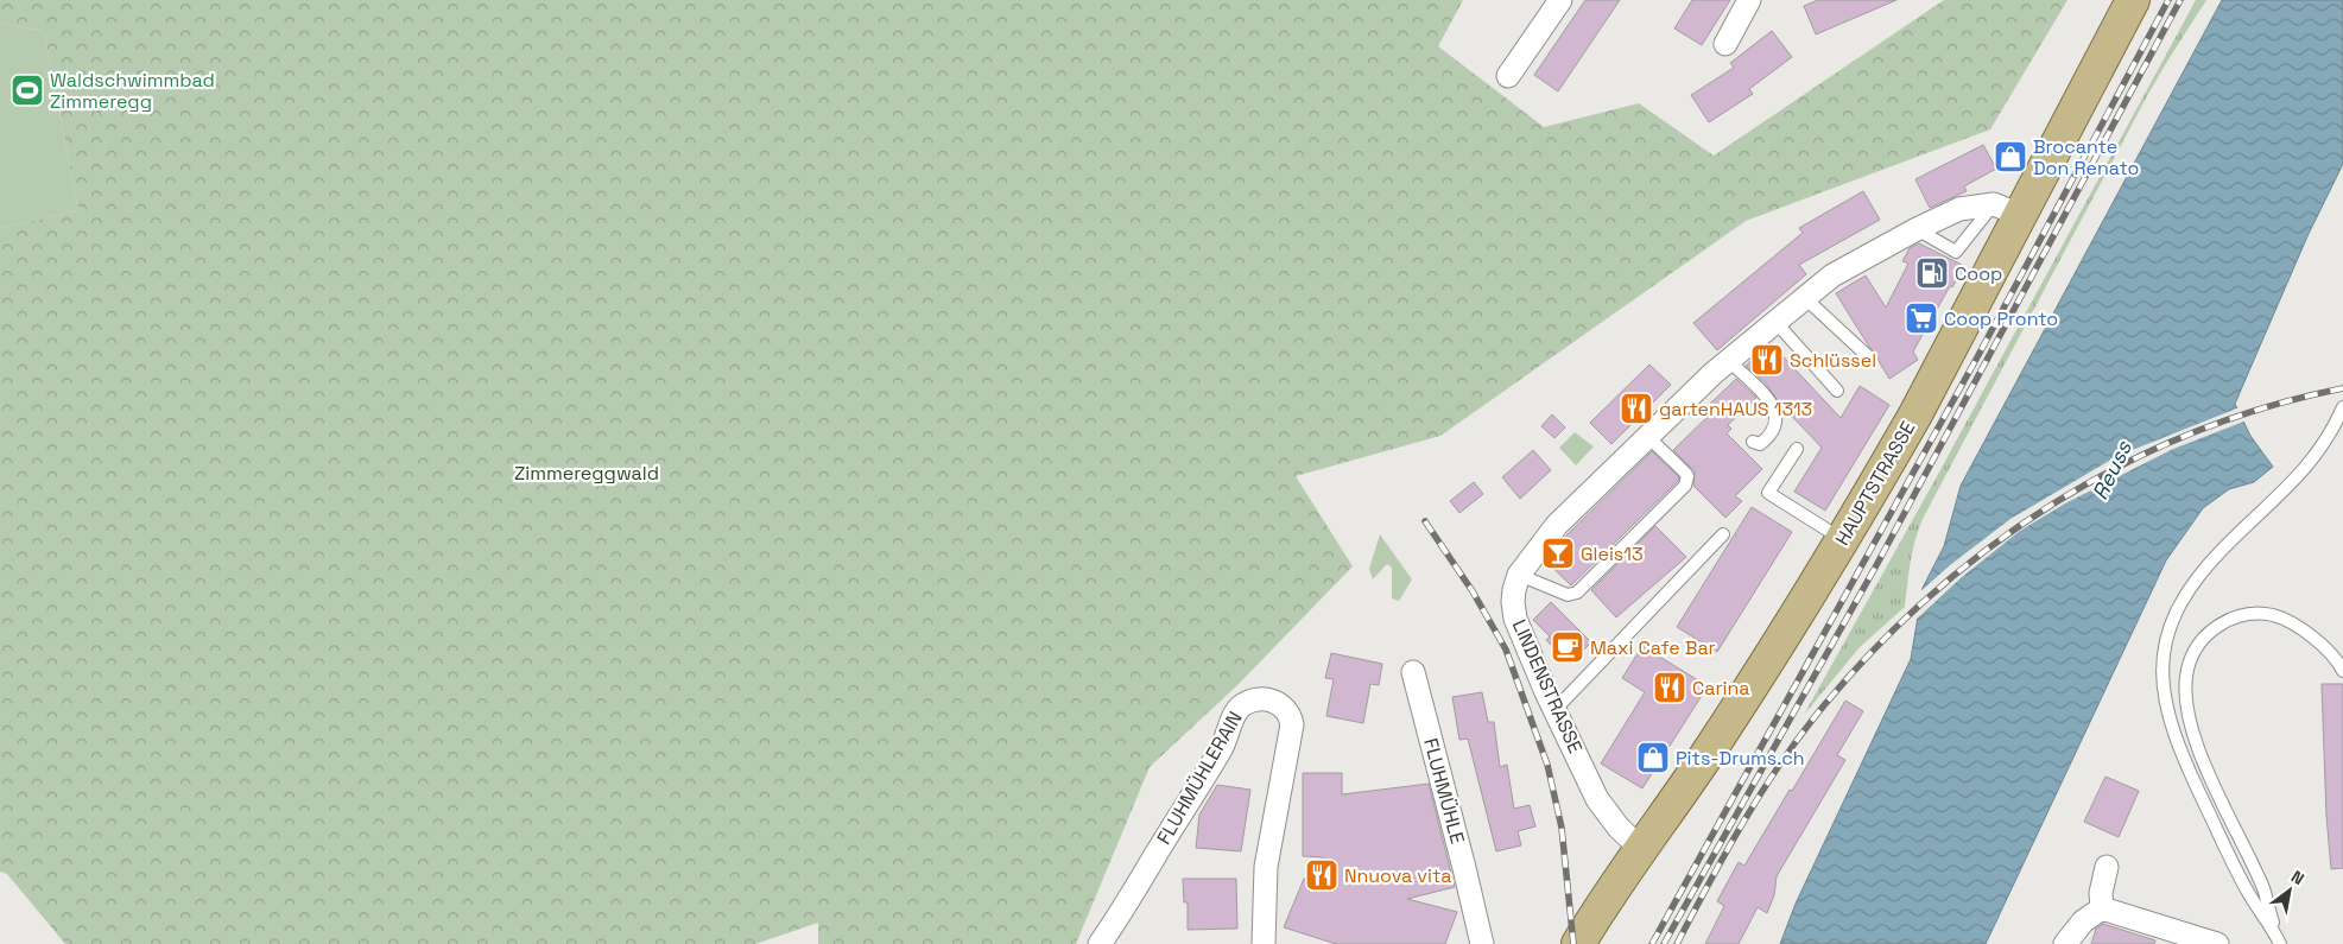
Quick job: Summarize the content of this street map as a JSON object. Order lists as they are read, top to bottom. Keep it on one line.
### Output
{"streets":{"main road":["HAUPTSTRASSE"],"street":["LINDENSTRASSE","FLUHMÜHLERAIN","FLUHMÜHLE"]},"crossings":[["HAUPTSTRASSE","LINDENSTRASSE"]],"water":["Reuss"],"parks":["Zimmereggwald"],"places":{"sports":["Waldschwimmbad Zimmeregg"],"shop":["Brocante Don Renato","Pits-Drums.ch"],"fuel station":["Coop"],"supermarket":["Coop Pronto"],"restaurant":["Schlüssel","gartenHAUS 1313","Carina","Nnuova vita"],"bar":["Gleis13"],"cafe":["Maxi Cafe Bar"]},"north":"top right"}
